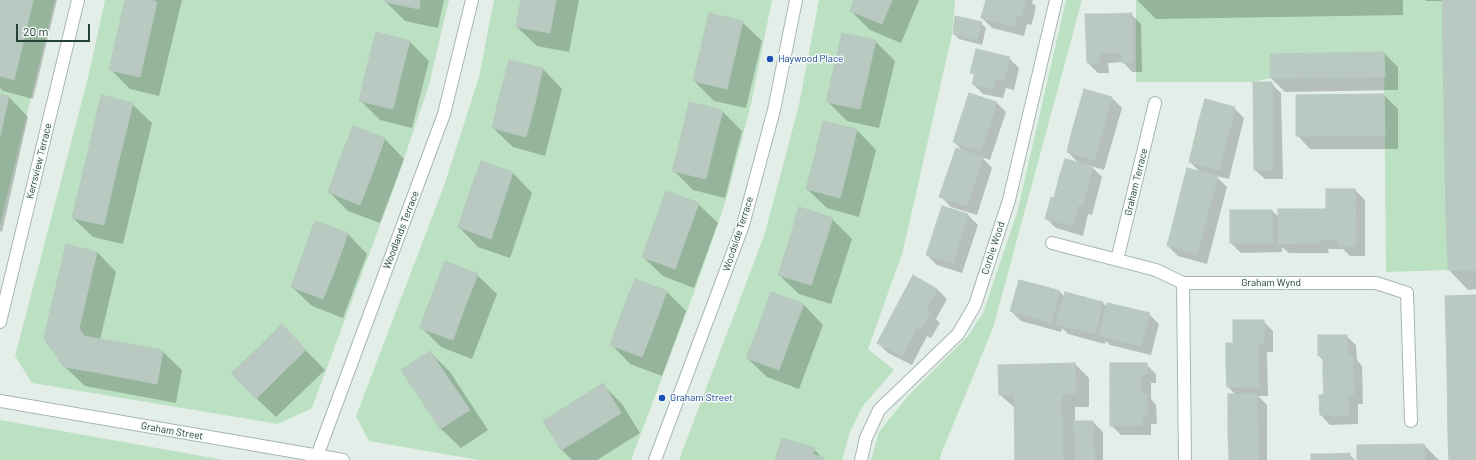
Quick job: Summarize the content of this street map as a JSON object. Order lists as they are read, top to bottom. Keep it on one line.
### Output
{"streets":{"street":["Kerrsview Terrace","Graham Terrace","Woodlands Terrace","Woodside Terrace","Corbie Wood","Graham Wynd","Graham Street"]},"crossings":[["Woodlands Terrace","Graham Street"]],"places":["Haywood Place","Graham Street"],"scale_bar":"20 m"}
